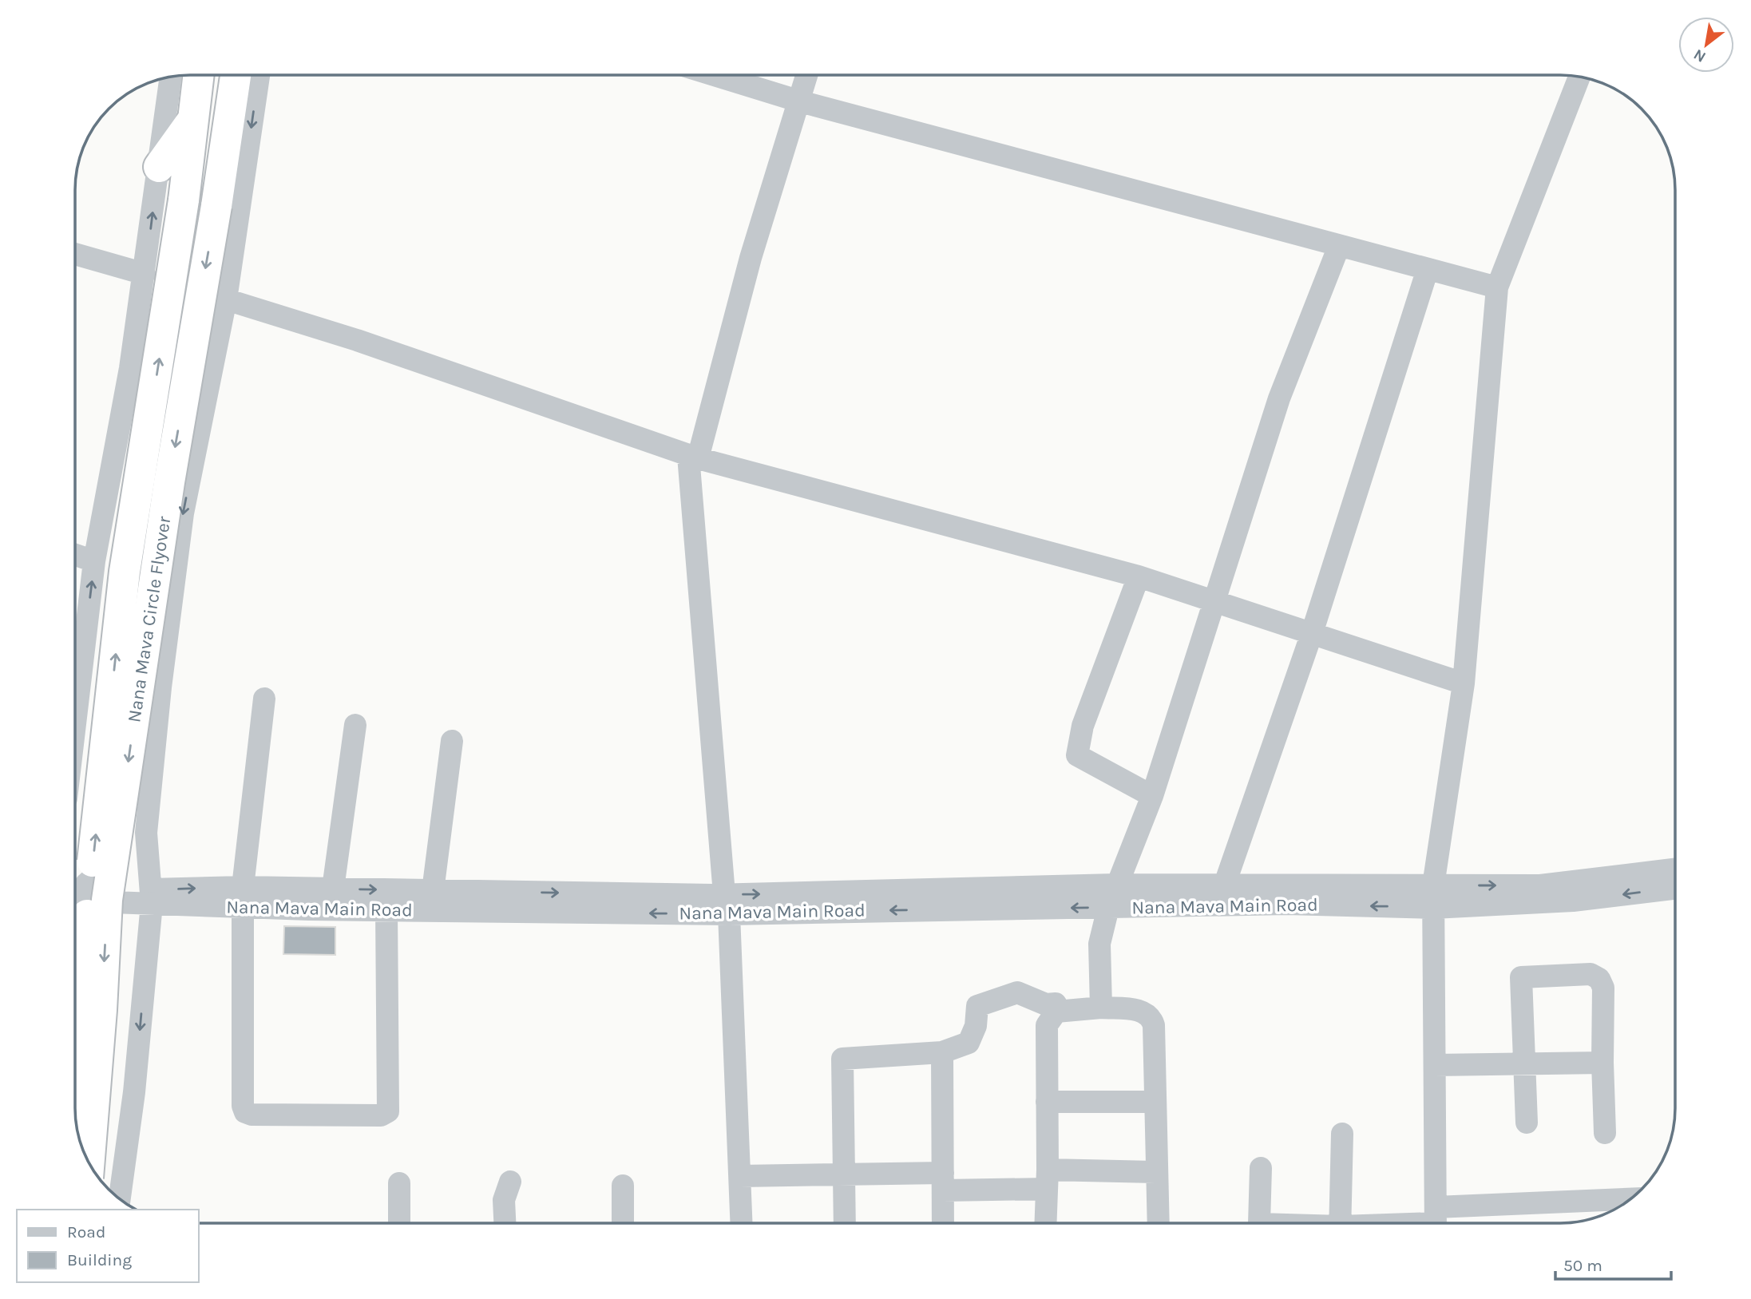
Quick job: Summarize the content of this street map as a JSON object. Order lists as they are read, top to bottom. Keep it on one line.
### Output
{"streets":{"highway":["Nana Mava Circle Flyover"],"street":["Nana Mava Main Road"]},"legend":["Road","Building"],"scale_bar":"50 m","north":"bottom left"}
